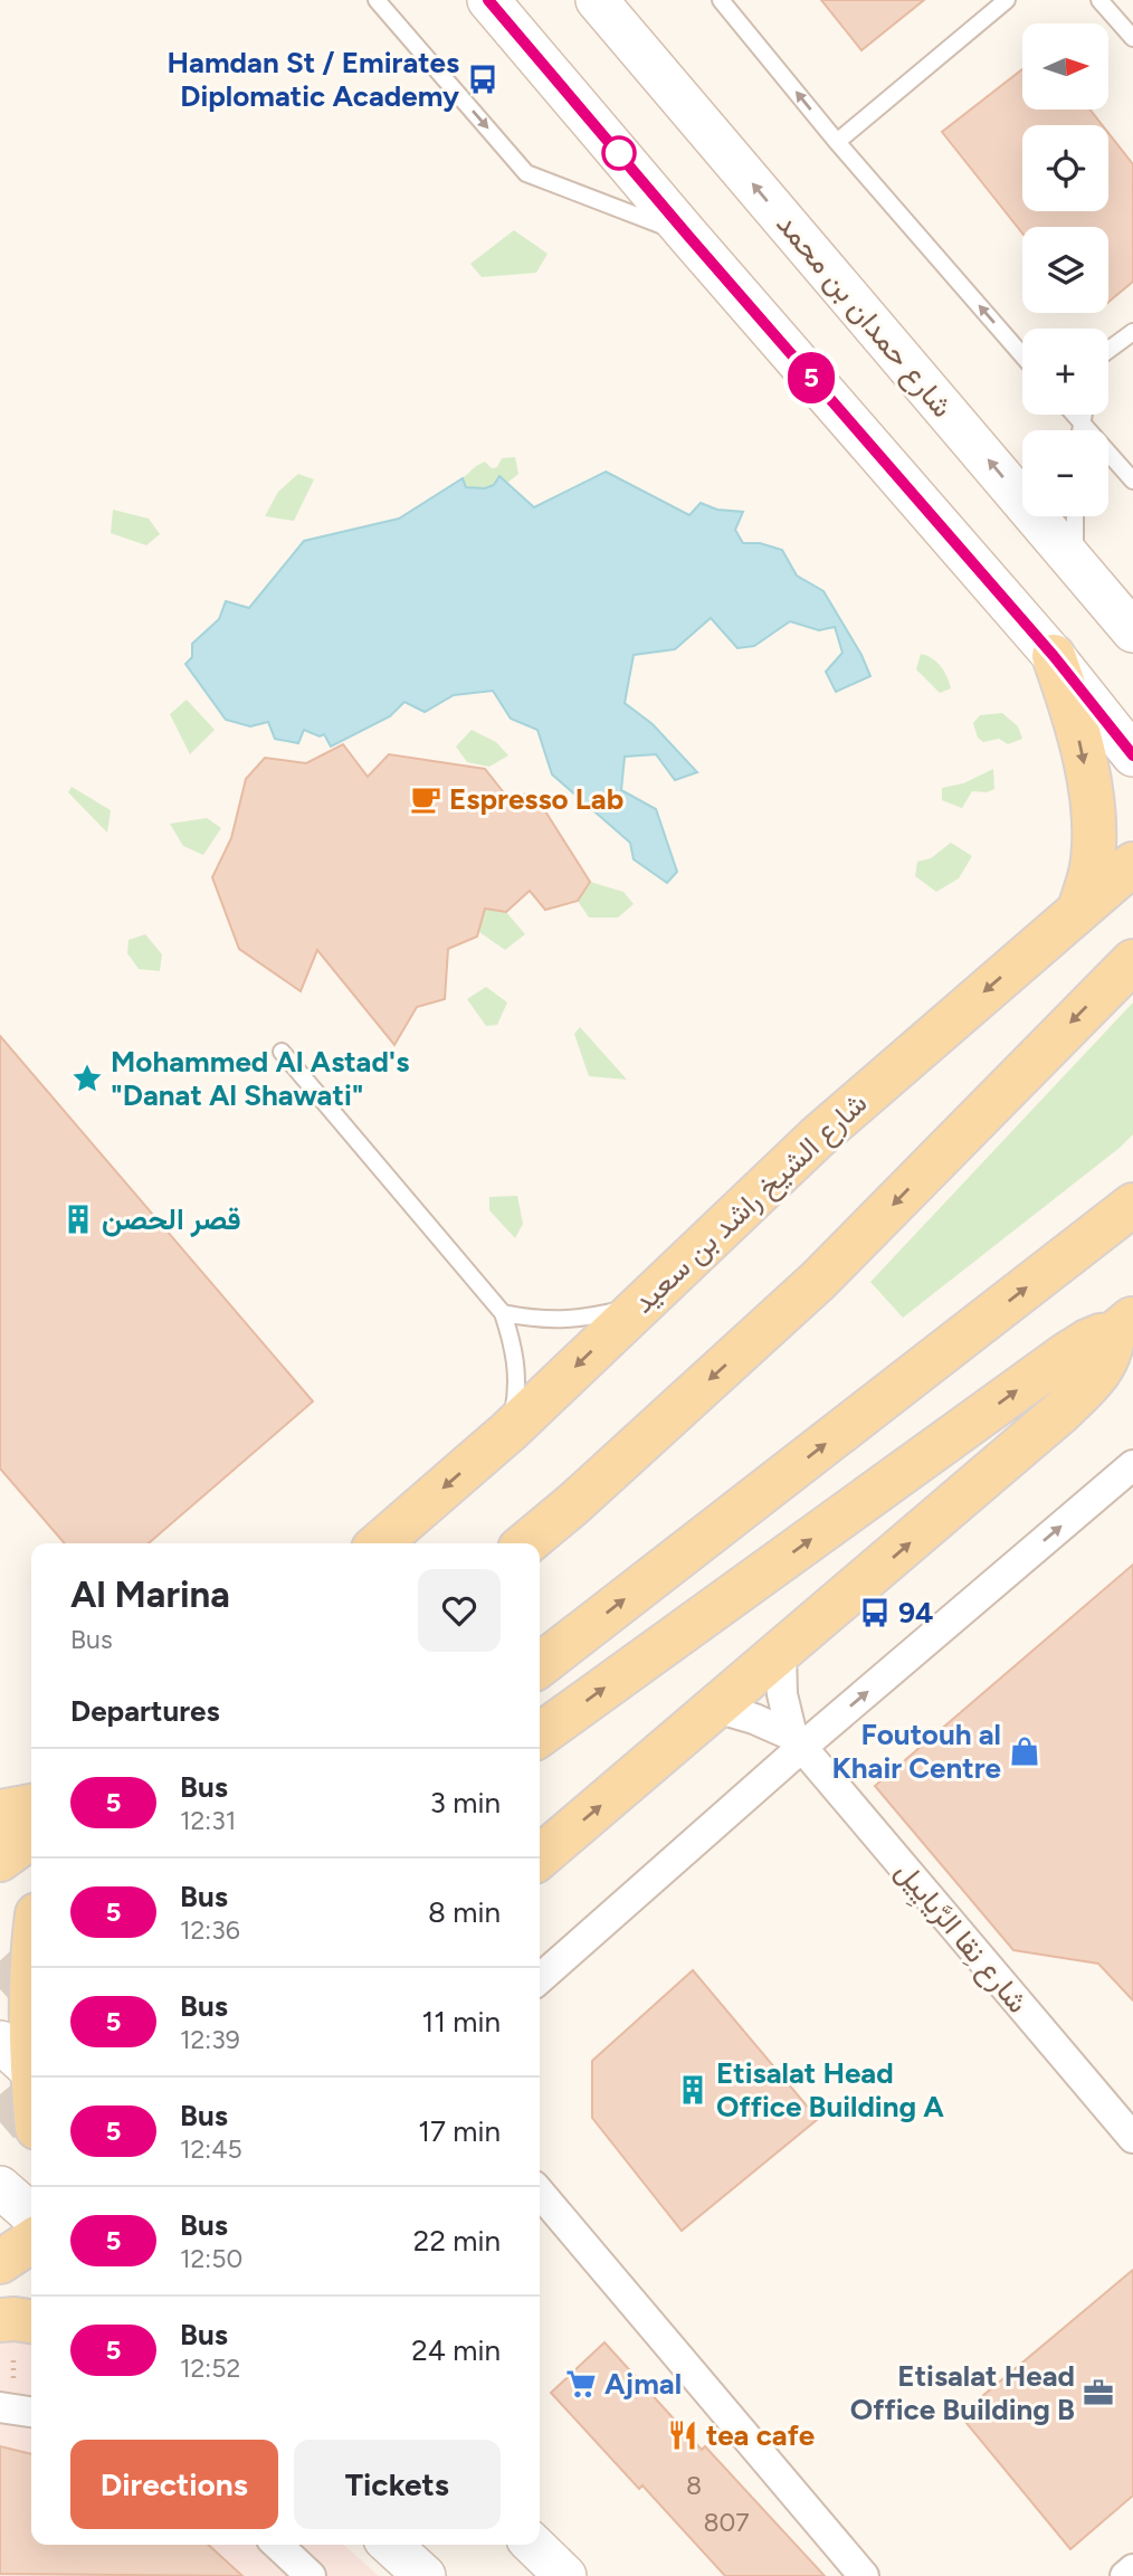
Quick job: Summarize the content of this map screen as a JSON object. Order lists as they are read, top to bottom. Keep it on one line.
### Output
{"streets":{"main road":["شارع حمدان بن محمد","شارع الشيخ راشد بن سعيد"],"street":["شارع نِقا الرَّيايِيل"]},"places":{"bus stop":["Hamdan St / Emirates Diplomatic Academy","94"],"cafe":["Espresso Lab"],"place":["Mohammed Al Astad's \"Danat Al Shawati\""],"building":["قصر الحصن","Etisalat Head Office Building A"],"shop":["Foutouh al Khair Centre"],"supermarket":["Ajmal"],"office":["Etisalat Head Office Building B"],"restaurant":["tea cafe"]},"lines":["bus line 5"],"house_numbers":["8","807"],"north":"right","page":{"on_map":"5","map_buttons":["+","−"],"heading":[["Al Marina","Bus"],"Departures"],"list":[{"mark":"5","name":"Bus","note":"12:31","value":"3 min"},{"mark":"5","name":"Bus","note":"12:36","value":"8 min"},{"mark":"5","name":"Bus","note":"12:39","value":"11 min"},{"mark":"5","name":"Bus","note":"12:45","value":"17 min"},{"mark":"5","name":"Bus","note":"12:50","value":"22 min"},{"mark":"5","name":"Bus","note":"12:52","value":"24 min"}],"buttons":["Directions","Tickets"]}}
